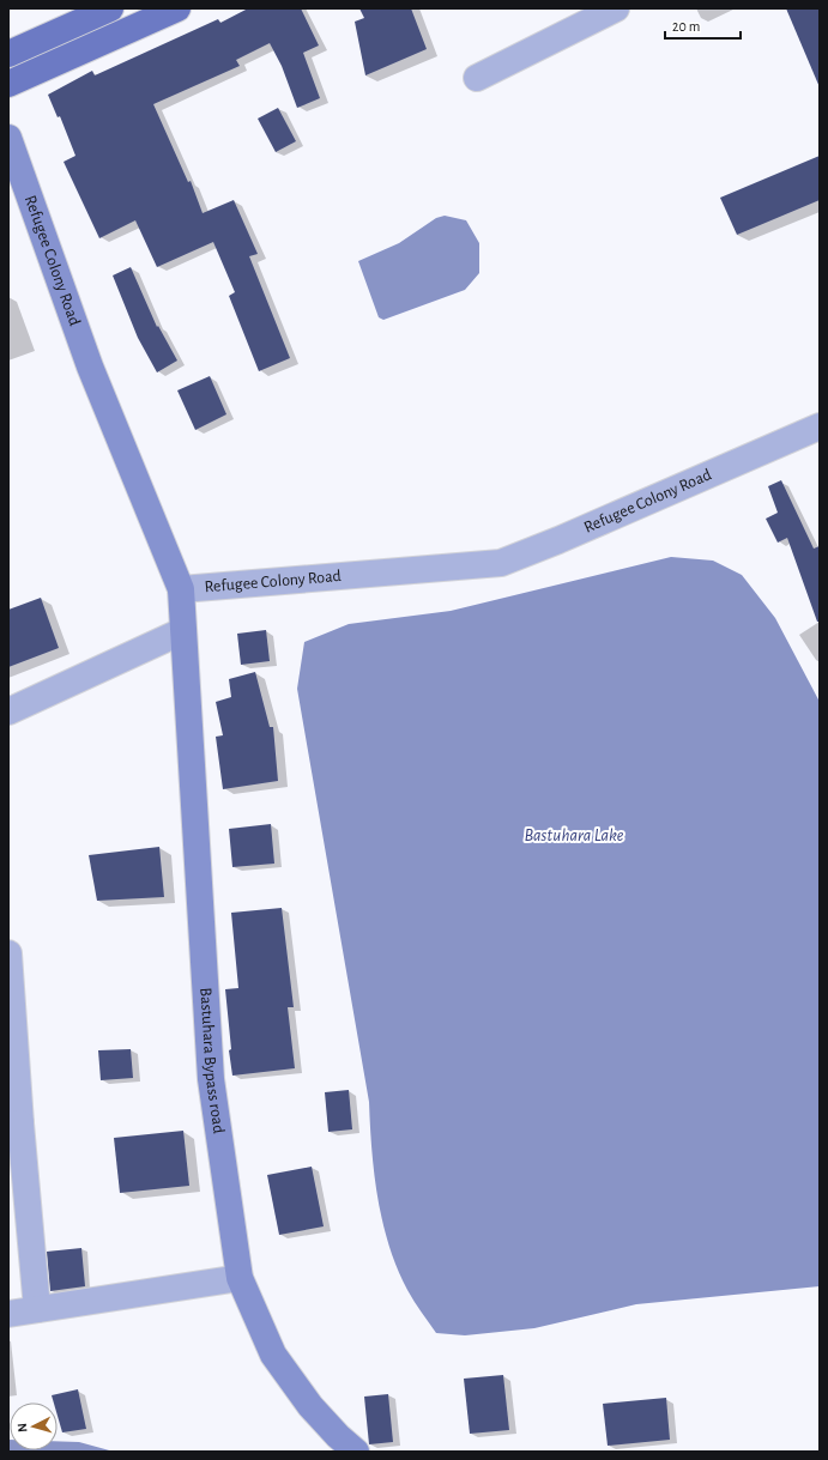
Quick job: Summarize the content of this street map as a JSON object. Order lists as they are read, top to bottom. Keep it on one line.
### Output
{"streets":{"main road":["Refugee Colony Road","Bastuhara Bypass road"]},"crossings":[["Refugee Colony Road","Bastuhara Bypass road"]],"water":["Bastuhara Lake"],"scale_bar":"20 m","north":"left"}
